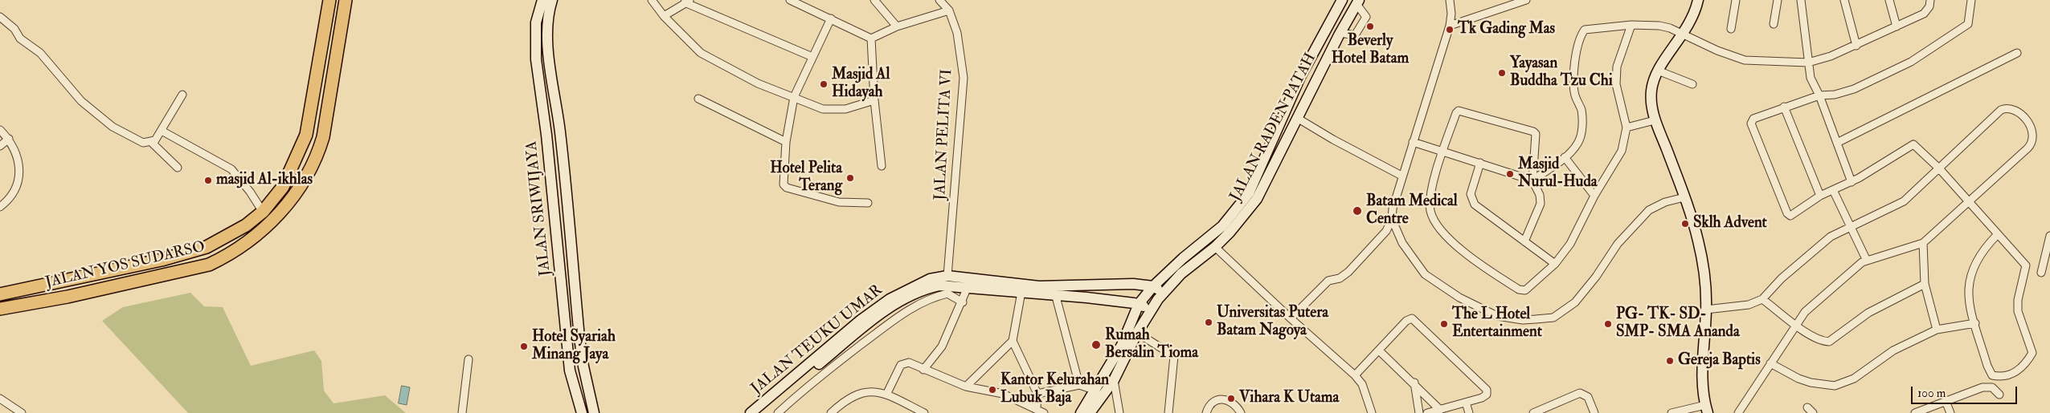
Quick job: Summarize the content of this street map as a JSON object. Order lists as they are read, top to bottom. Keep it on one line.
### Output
{"streets":{"main road":["JALAN RADEN PATAH","JALAN SRIWIJAYA","JALAN YOS SUDARSO","JALAN TEUKU UMAR"],"street":["JALAN PELITA VI"]},"crossings":[["JALAN RADEN PATAH","JALAN TEUKU UMAR"],["JALAN PELITA VI","JALAN TEUKU UMAR"]],"places":["Beverly Hotel Batam","Tk Gading Mas","Yayasan Buddha Tzu Chi","Masjid Al Hidayah","Masjid Nurul-Huda","Hotel Pelita Terang","masjid Al-ikhlas","Batam Medical Centre","Sklh Advent","Universitas Putera Batam Nagoya","The L Hotel Entertainment","PG- TK- SD- SMP- SMA Ananda","Rumah Bersalin Tioma","Hotel Syariah Minang Jaya","Gereja Baptis","Kantor Kelurahan Lubuk Baja","Vihara K Utama"],"scale_bar":"100 m"}
